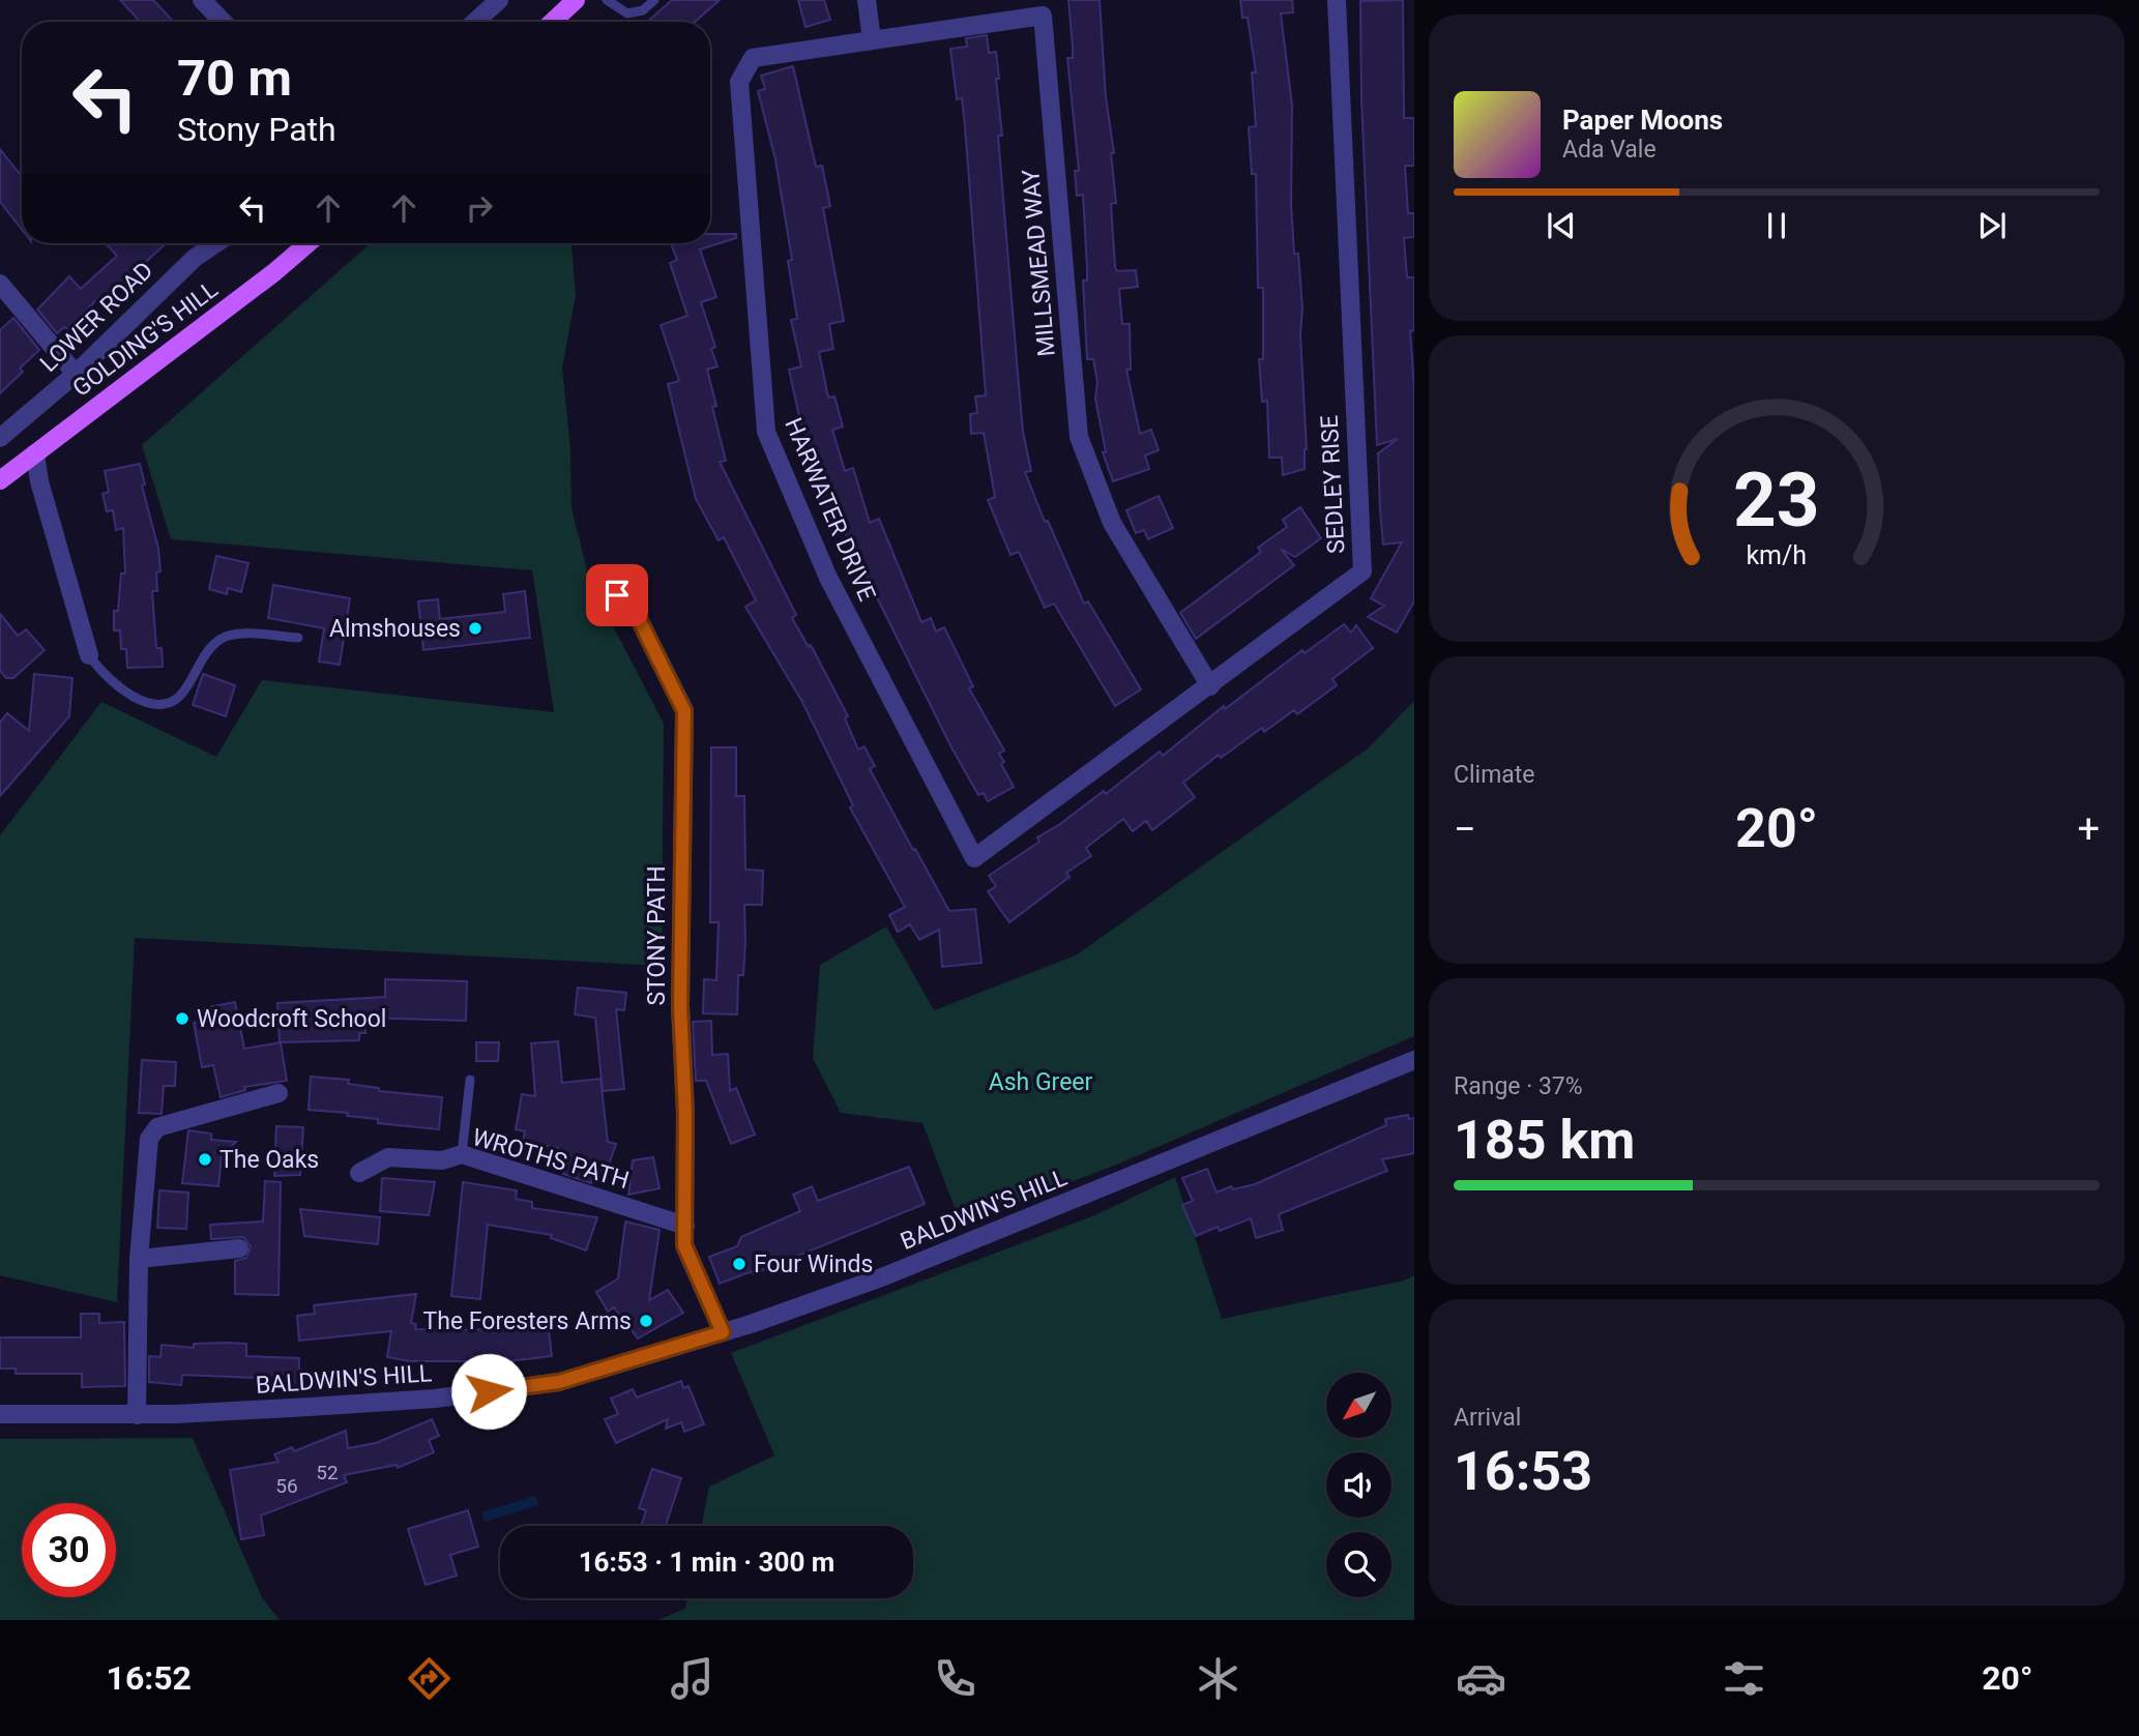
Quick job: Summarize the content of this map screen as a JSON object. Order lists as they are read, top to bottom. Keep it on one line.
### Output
{"streets":{"main road":["GOLDING'S HILL"],"street":["MILLSMEAD WAY","LOWER ROAD","SEDLEY RISE","HARWATER DRIVE","STONY PATH","WROTHS PATH","BALDWIN'S HILL"]},"crossings":[["MILLSMEAD WAY","SEDLEY RISE"],["MILLSMEAD WAY","HARWATER DRIVE"],["SEDLEY RISE","HARWATER DRIVE"],["STONY PATH","WROTHS PATH"],["STONY PATH","BALDWIN'S HILL"]],"parks":["Ash Greer"],"places":["Almshouses","Woodcroft School","The Oaks","Four Winds","The Foresters Arms"],"house_numbers":["52","56"],"north":"bottom left","page":{"turn":["70 m","Stony Path"],"song":["Paper Moons","Ada Vale"],"tile":["Climate",["Range · 37%","185 km"],["Arrival","16:53"]],"heat":["−","20°","+"],"limit":"30","trip":"16:53 · 1 min · 300 m","tabs":["16:52","20°"],"gauge":["23","km/h"]}}
